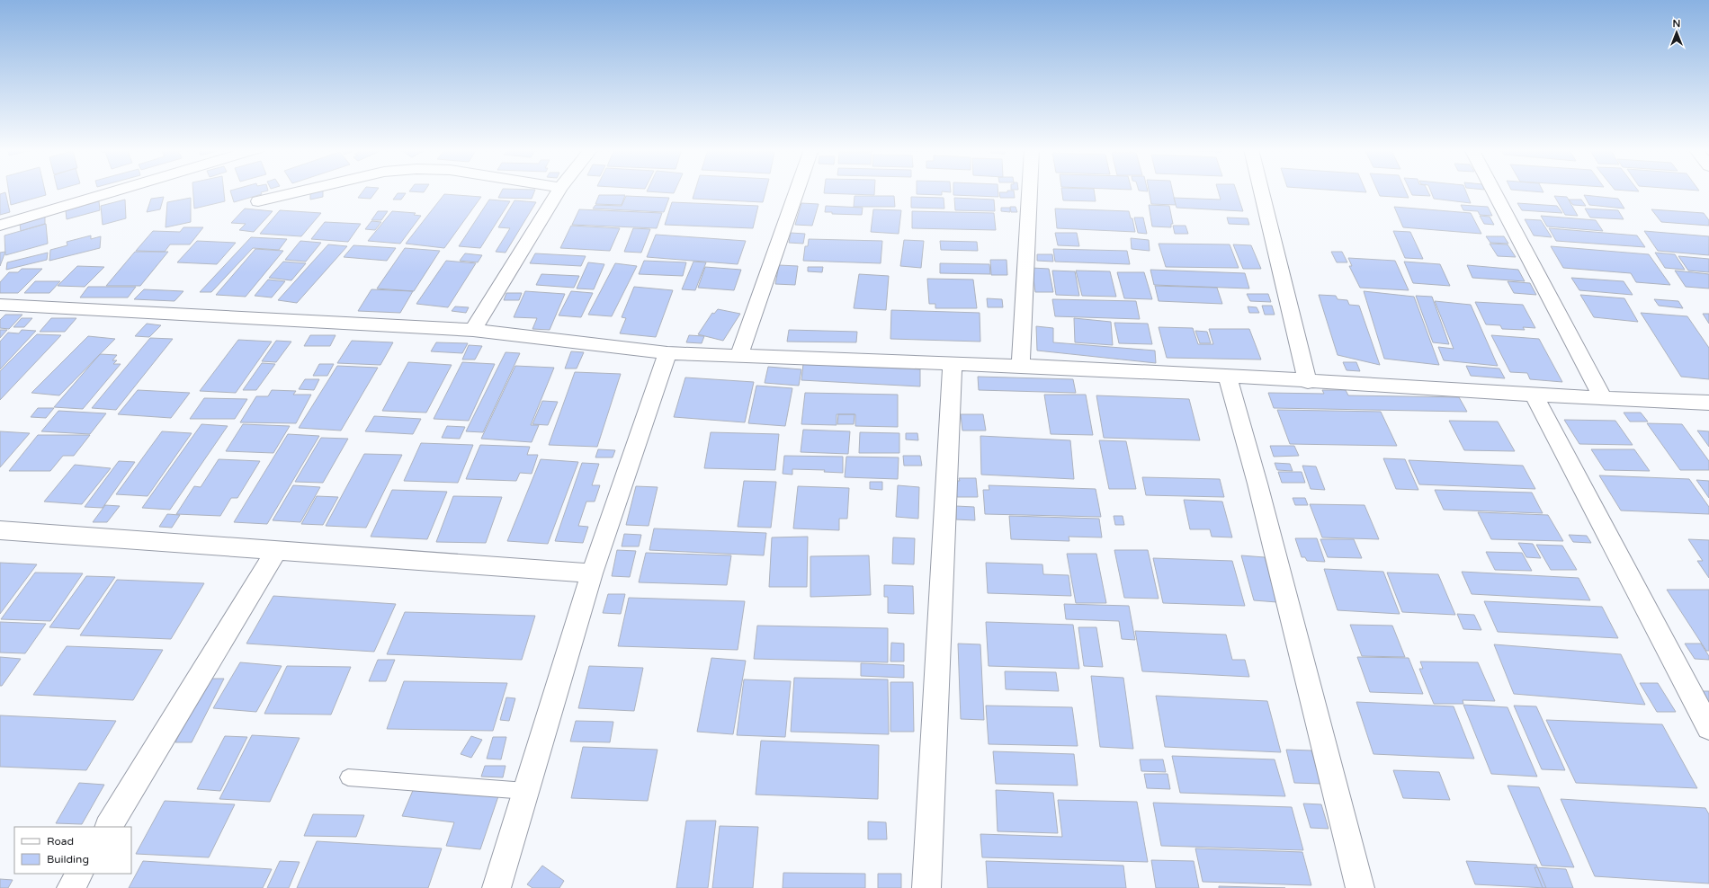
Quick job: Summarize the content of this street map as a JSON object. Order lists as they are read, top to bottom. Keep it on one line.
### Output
{"legend":["Road","Building"],"north":"top"}
